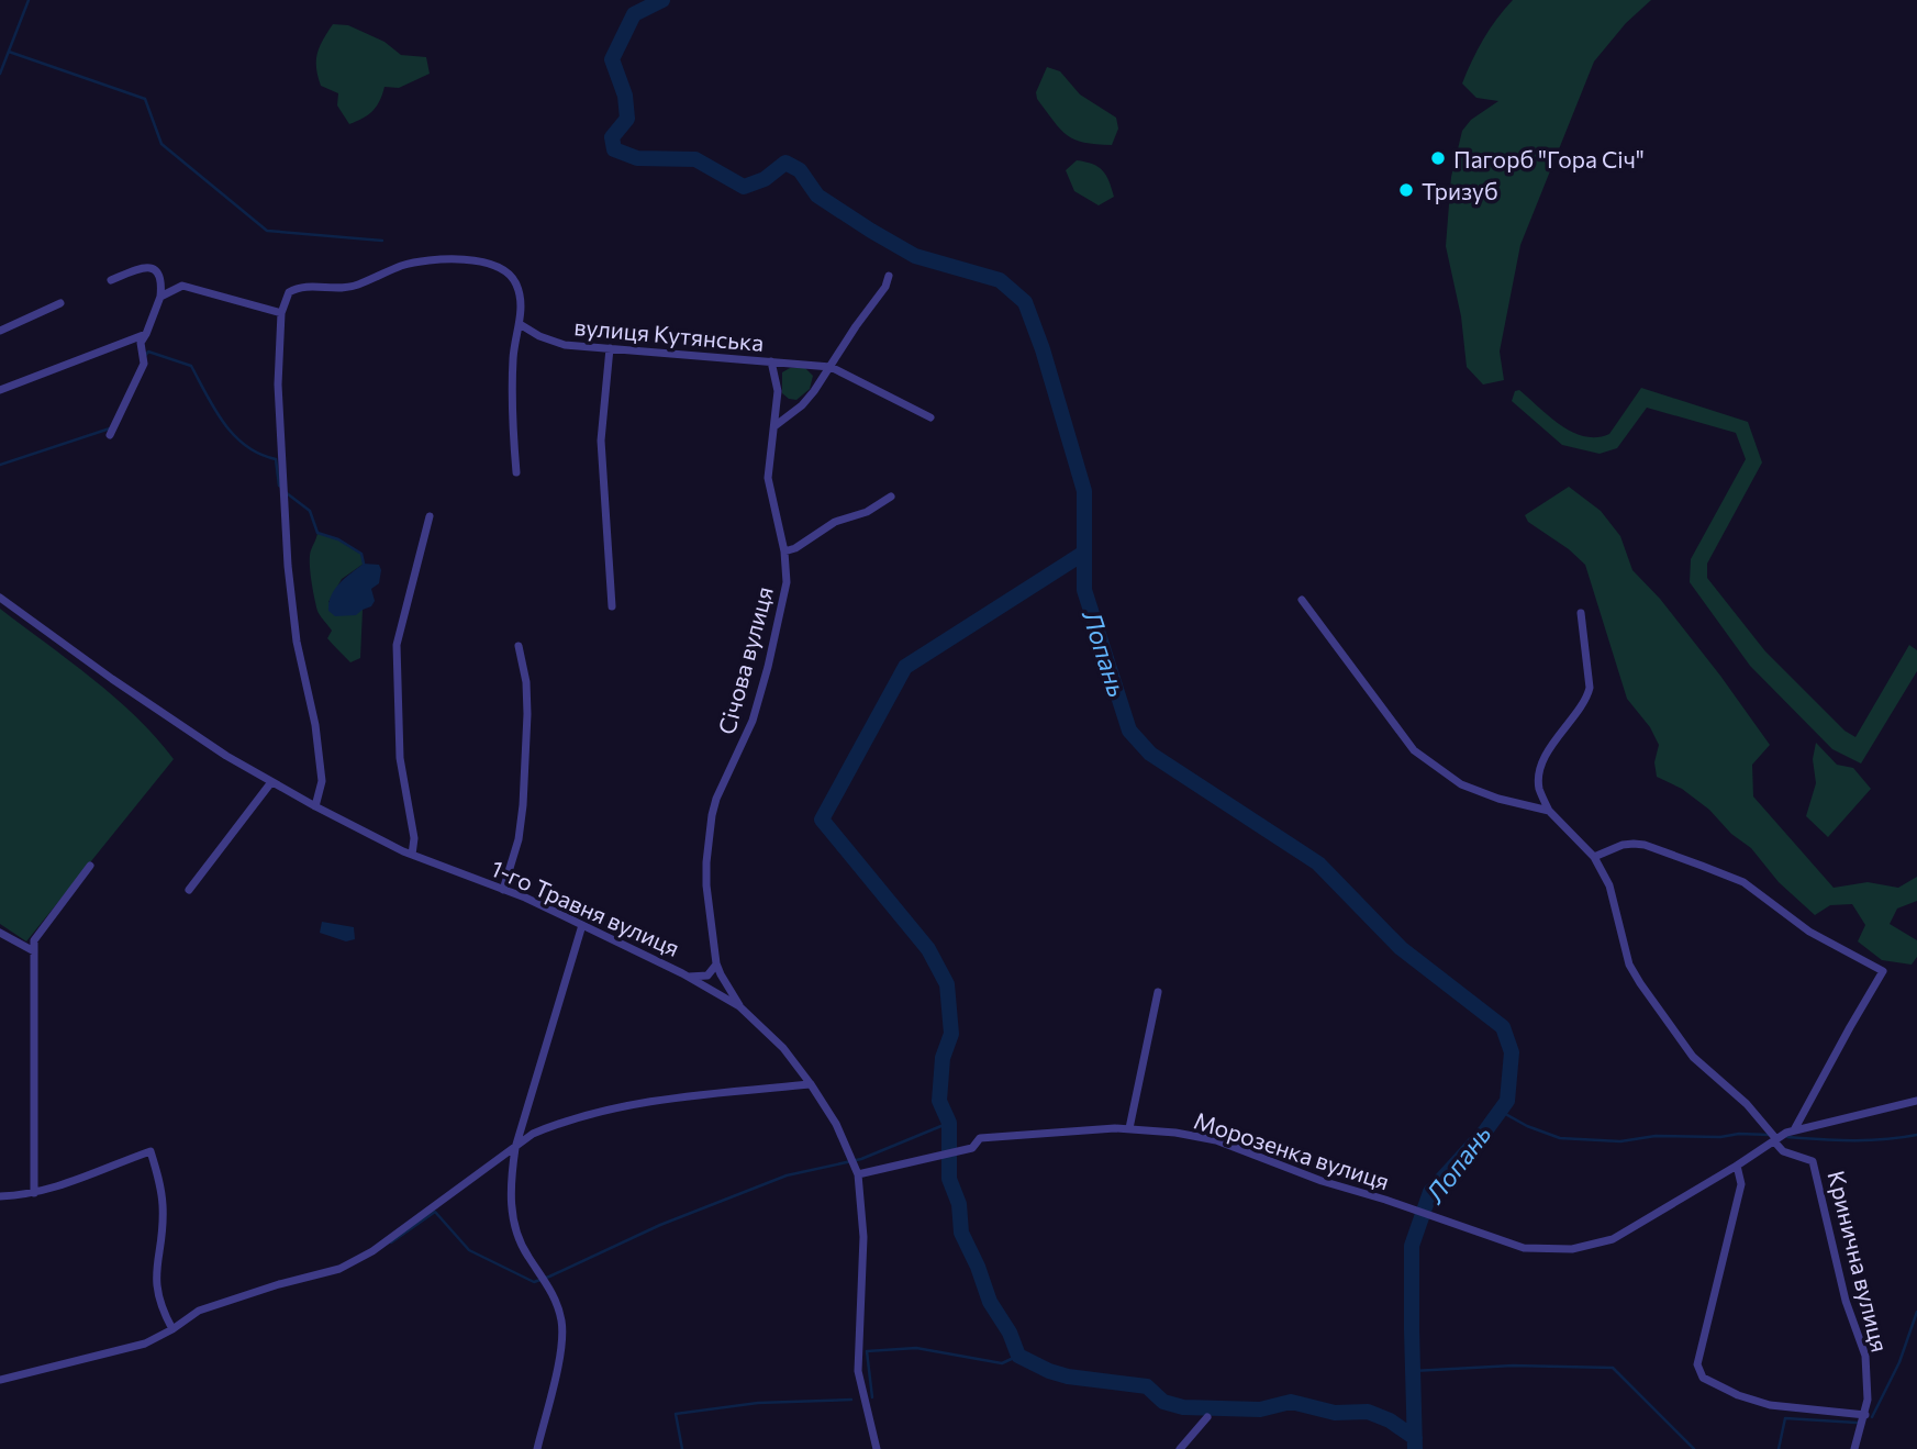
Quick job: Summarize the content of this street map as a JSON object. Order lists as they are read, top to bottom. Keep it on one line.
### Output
{"streets":{"street":["вулиця Кутянська","Січова вулиця","1-го Травня вулиця","Морозенка вулиця","Кринична вулиця"]},"crossings":[["вулиця Кутянська","Січова вулиця"],["Січова вулиця","1-го Травня вулиця"],["1-го Травня вулиця","Морозенка вулиця"],["Морозенка вулиця","Кринична вулиця"]],"water":["Лопань"],"places":["Пагорб \"Гора Січ\"","Тризуб"]}
